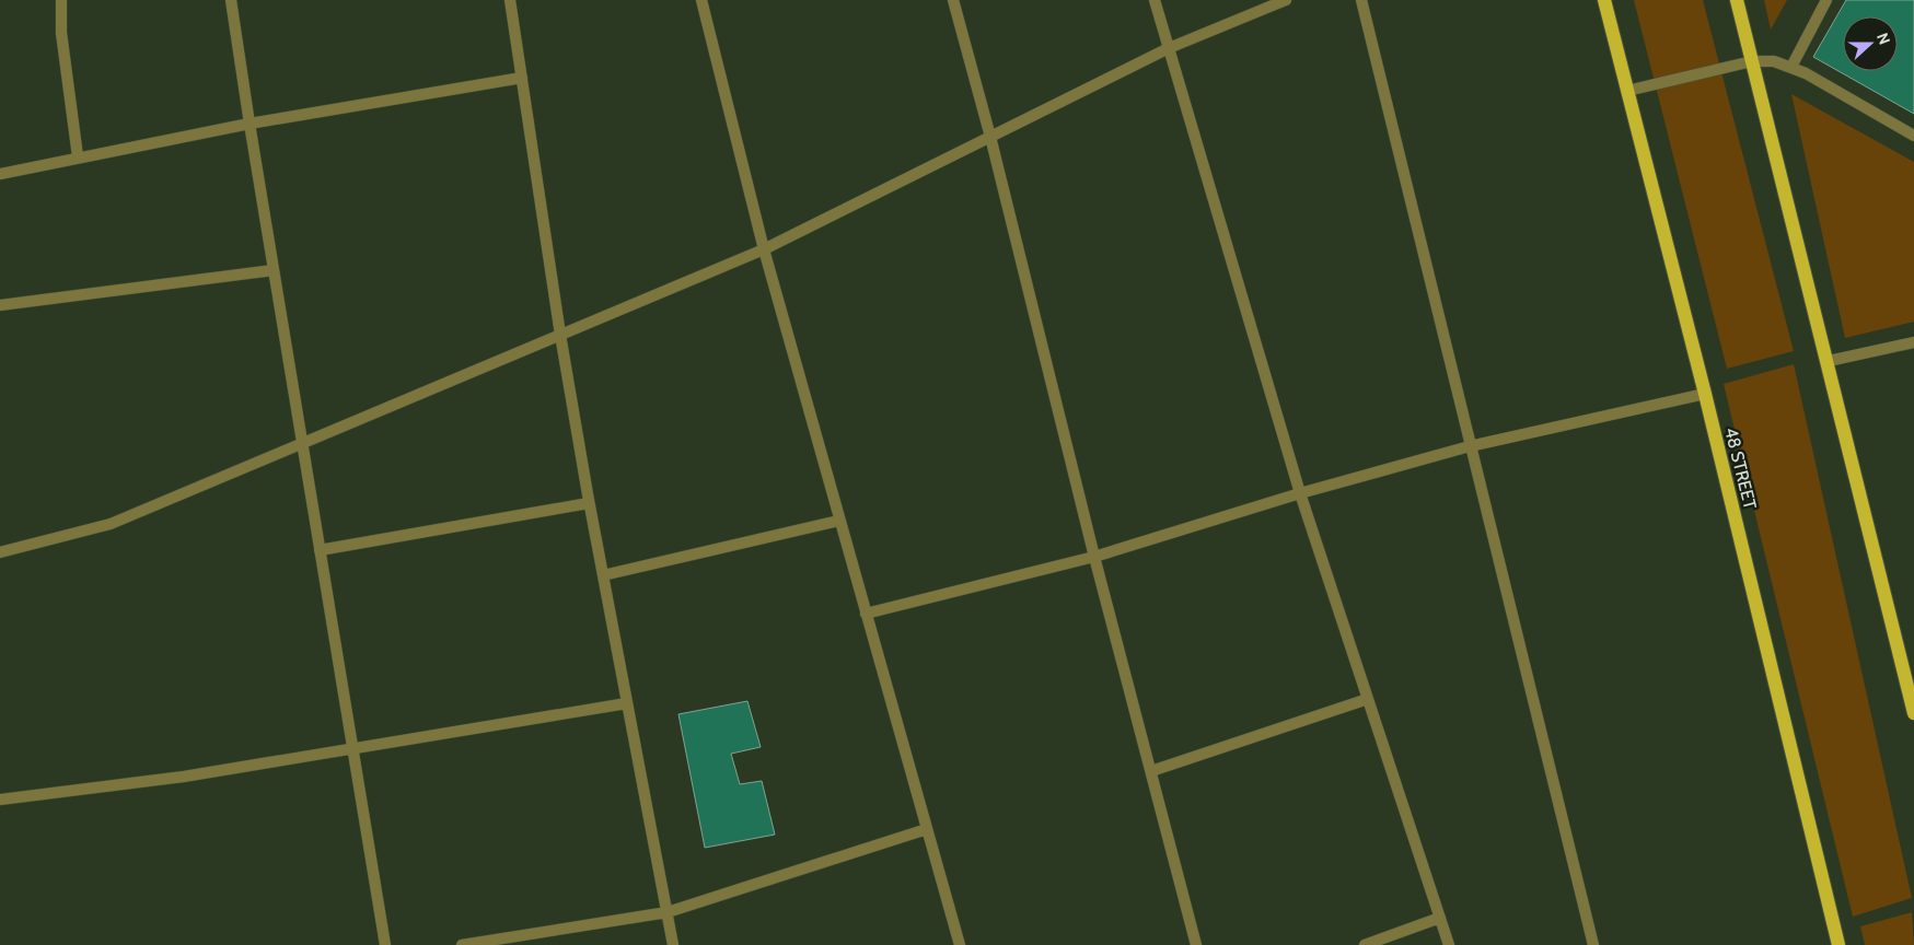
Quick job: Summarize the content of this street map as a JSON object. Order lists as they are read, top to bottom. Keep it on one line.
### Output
{"streets":{"main road":["48 STREET"]},"north":"right"}
